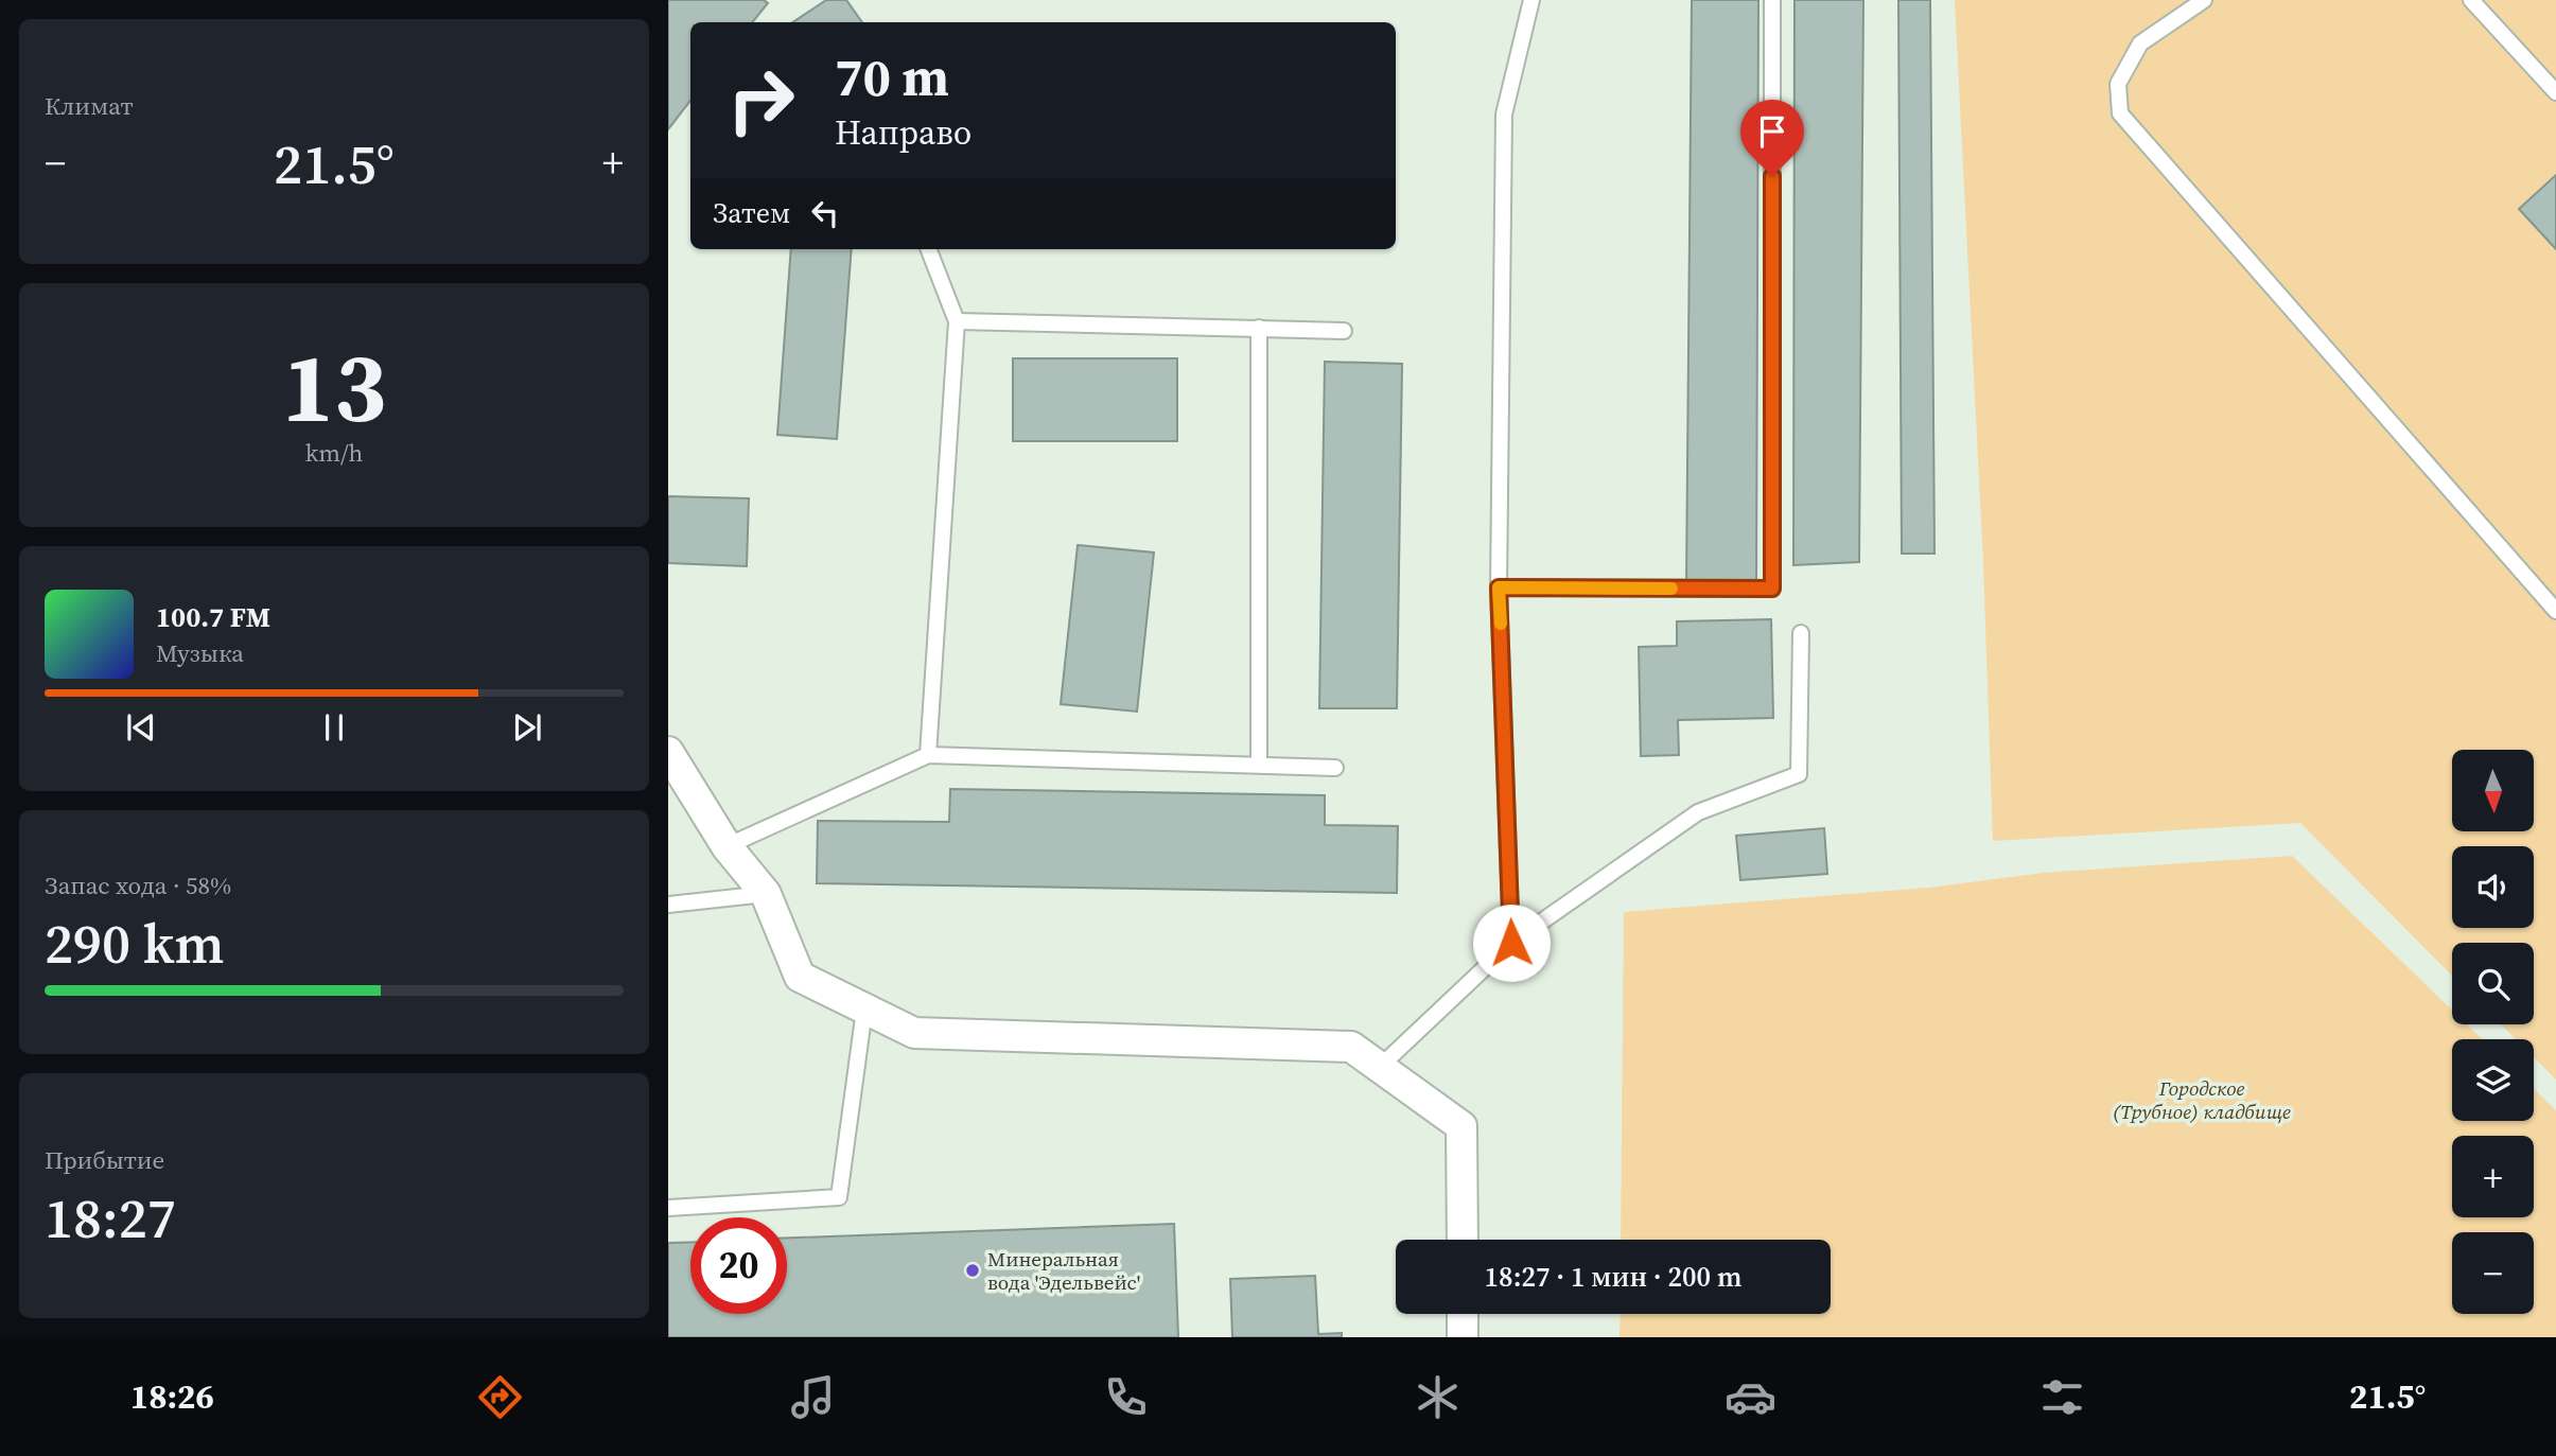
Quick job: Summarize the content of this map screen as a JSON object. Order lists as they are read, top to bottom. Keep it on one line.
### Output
{"parks":["Городское (Трубное) кладбище"],"places":["Минеральная вода 'Эдельвейс'"],"north":"bottom","page":{"tile":["Климат",["13","km/h"],["Запас хода · 58%","290 km"],["Прибытие","18:27"]],"turn":["70 m","Направо"],"heat":["−","21.5°","+"],"then":"Затем","song":["100.7 FM","Музыка"],"map_buttons":["+","−"],"limit":"20","trip":"18:27 · 1 мин · 200 m","tabs":["18:26","21.5°"]}}
